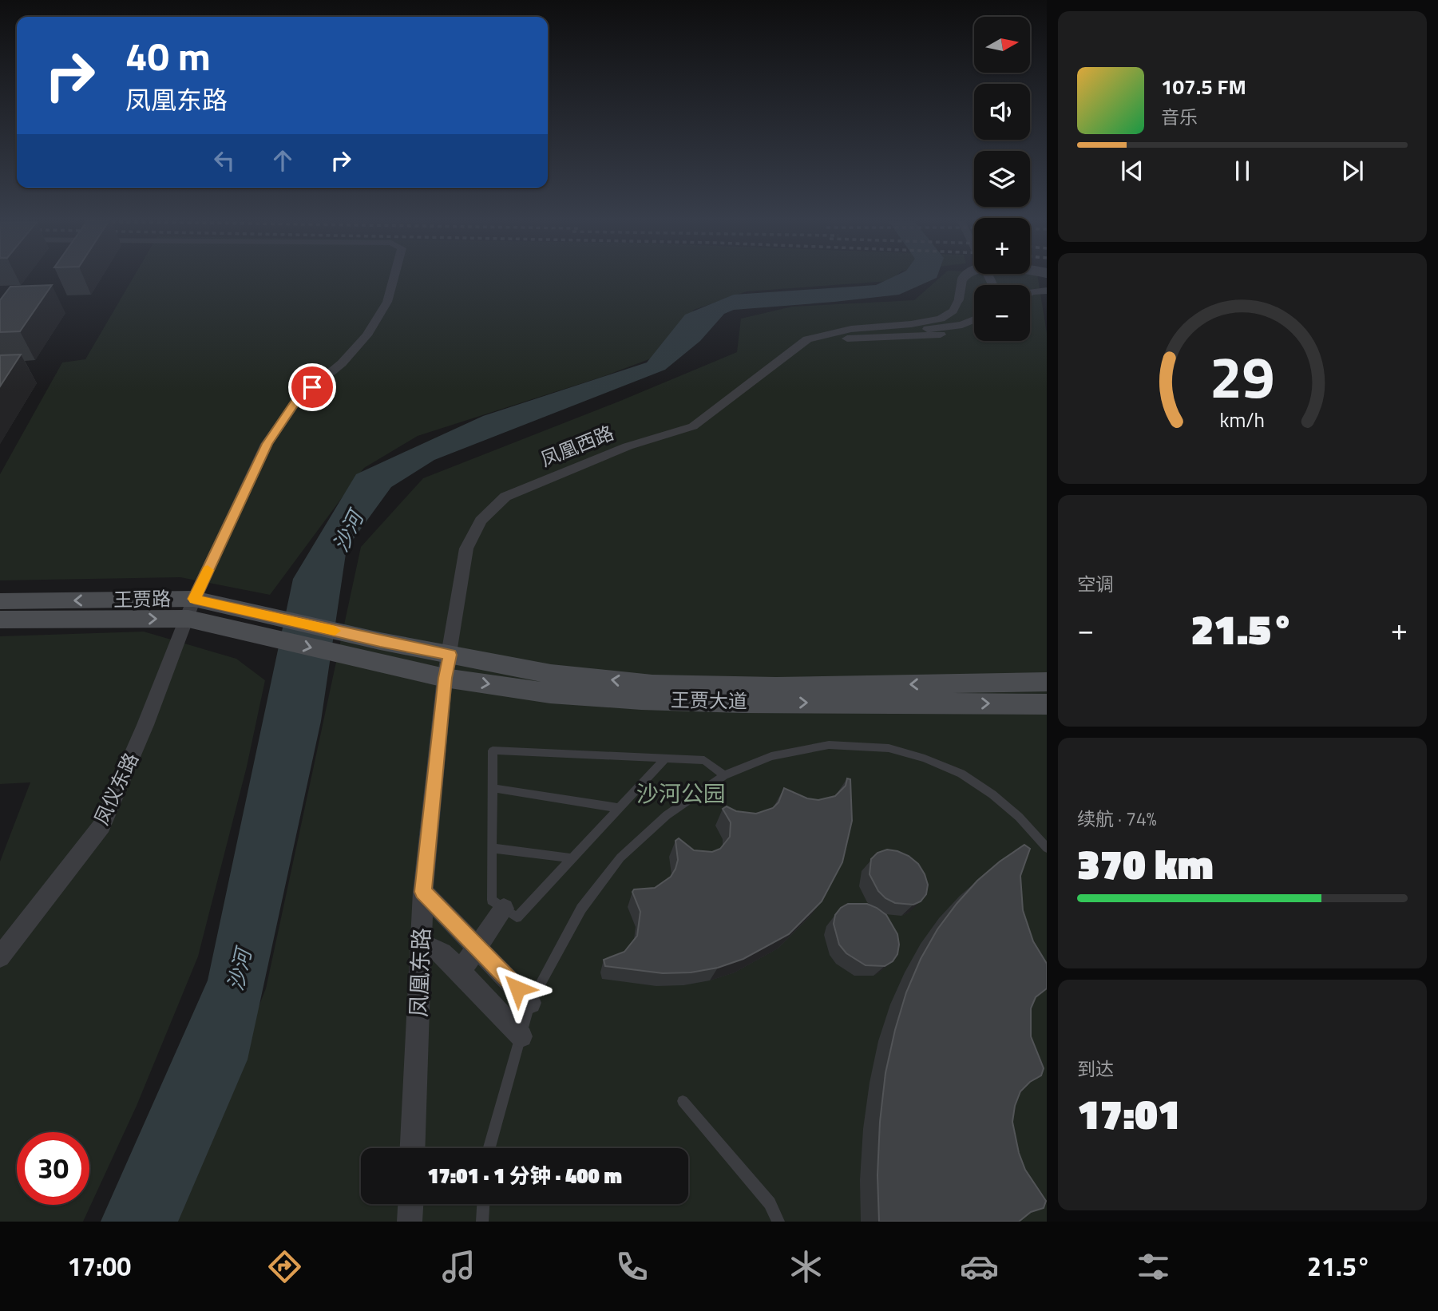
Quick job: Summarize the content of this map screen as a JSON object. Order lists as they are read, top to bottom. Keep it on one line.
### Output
{"streets":{"main road":["王贾路","王贾大道"],"street":["凤凰西路","凤仪东路","凤凰东路"]},"crossings":[["凤凰西路","王贾大道"],["凤凰西路","凤凰东路"],["王贾路","王贾大道"],["王贾路","凤仪东路"],["王贾大道","凤凰东路"]],"water":["沙河"],"parks":["沙河公园"],"north":"right","page":{"map_buttons":["+","−"],"turn":["40 m","凤凰东路"],"song":["107.5 FM","音乐"],"tile":["空调",["续航 · 74%","370 km"],["到达","17:01"]],"heat":["−","21.5°","+"],"limit":"30","trip":"17:01 · 1 分钟 · 400 m","tabs":["17:00","21.5°"],"gauge":["29","km/h"]}}
